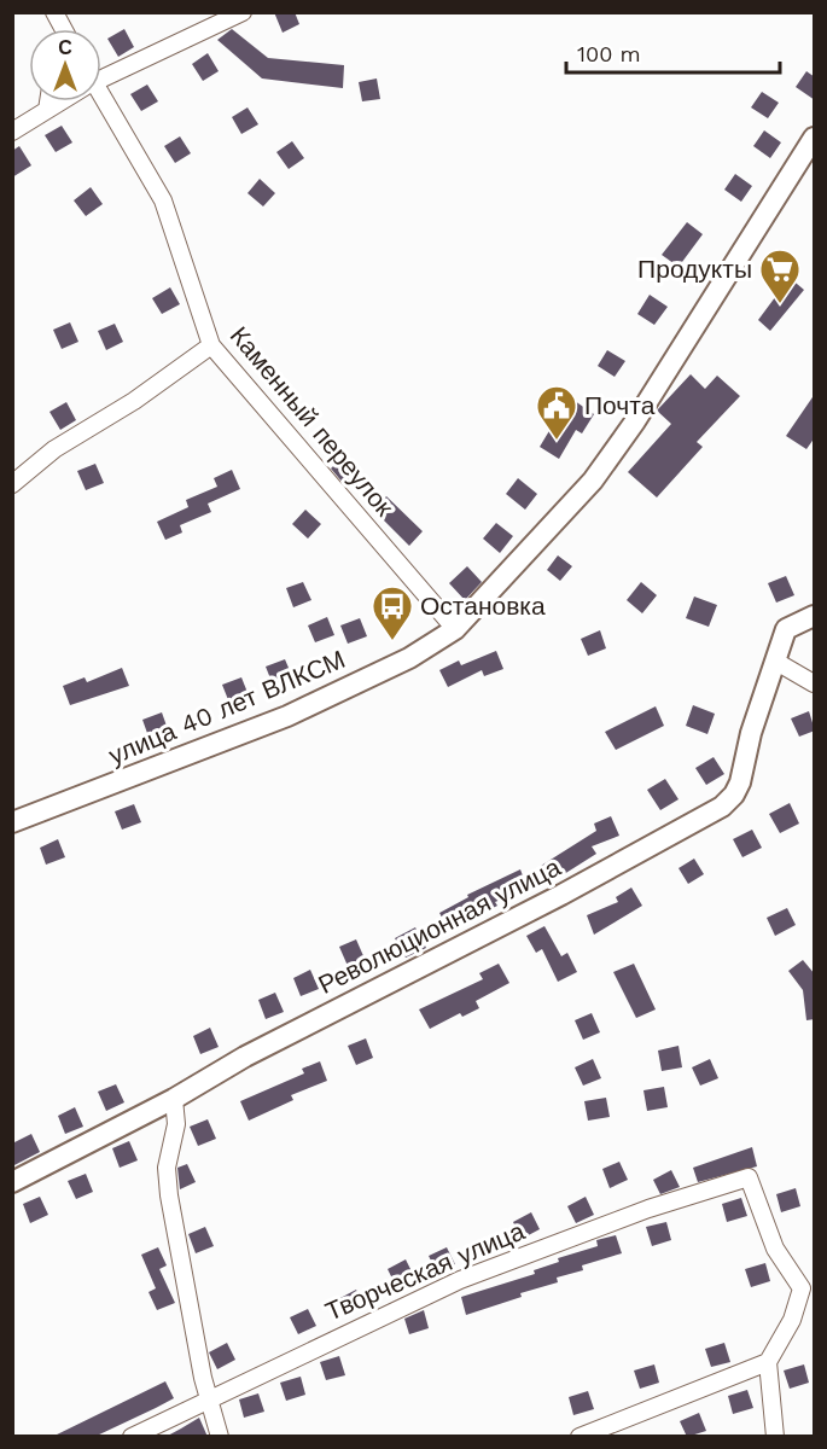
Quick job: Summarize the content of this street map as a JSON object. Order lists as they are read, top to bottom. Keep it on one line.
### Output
{"streets":{"street":["Каменный переулок","улица 40 лет ВЛКСМ","Революционная улица","Творческая улица"]},"crossings":[["Каменный переулок","улица 40 лет ВЛКСМ"]],"places":{"supermarket":["Продукты"],"public building":["Почта"],"bus stop":["Остановка"]},"scale_bar":"100 m","north":"top"}
